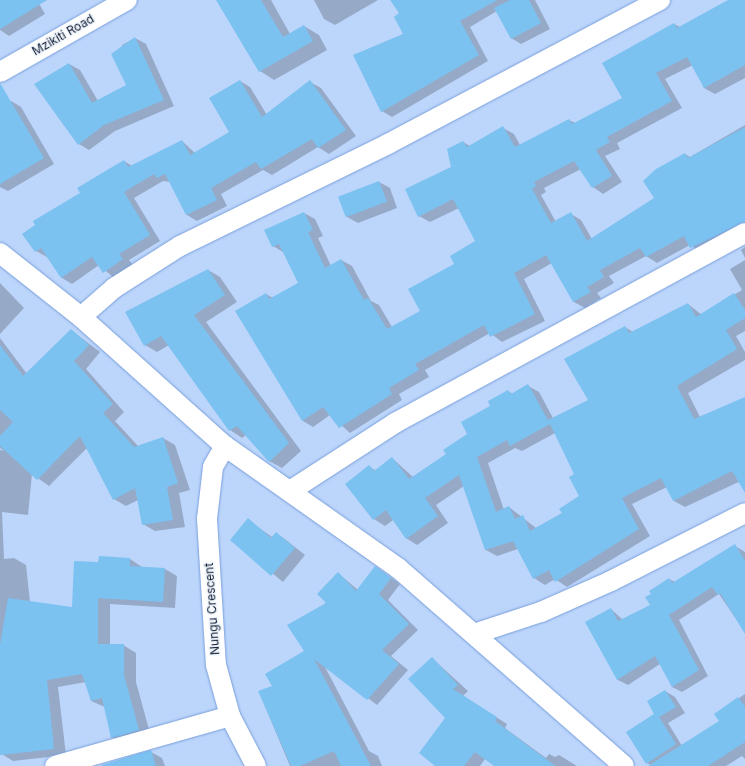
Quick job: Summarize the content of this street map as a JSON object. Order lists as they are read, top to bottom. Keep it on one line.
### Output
{"streets":{"street":["Mzikiti Road","Nungu Crescent"]}}
